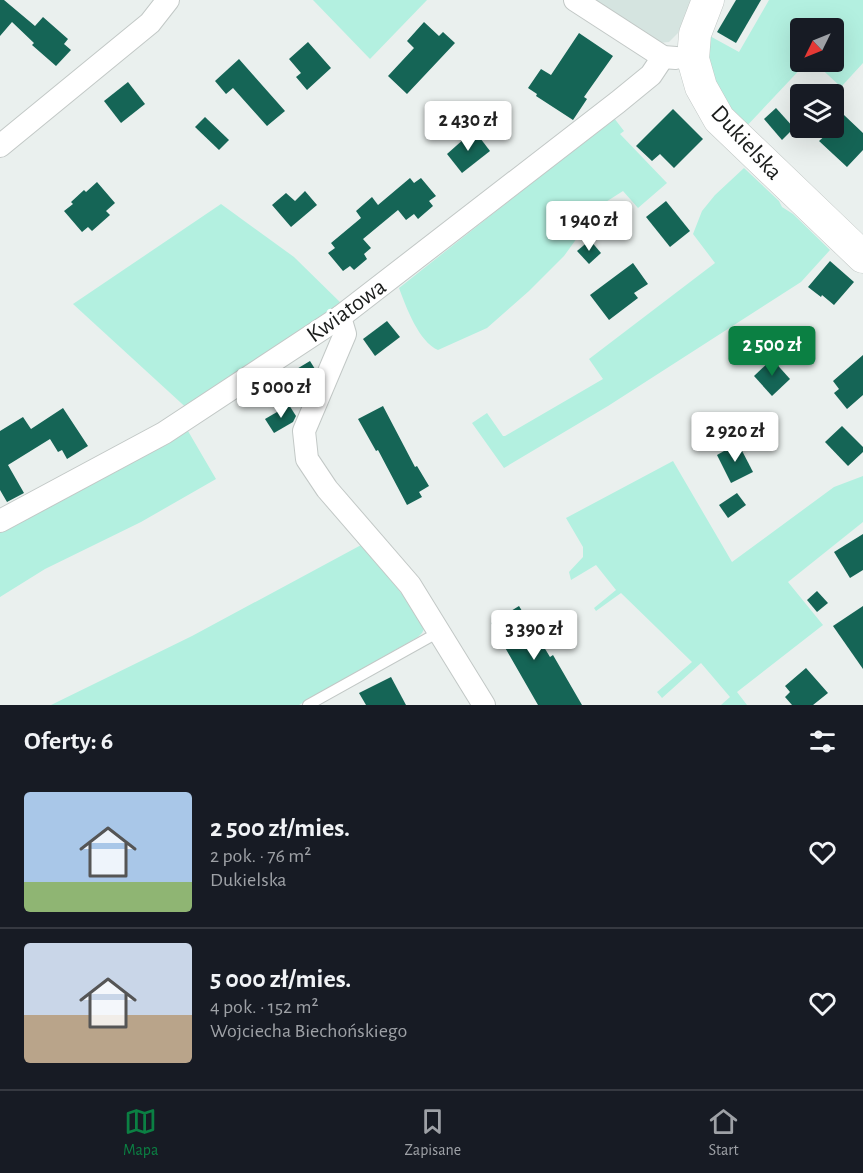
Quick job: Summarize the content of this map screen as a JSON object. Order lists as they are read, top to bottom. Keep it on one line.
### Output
{"streets":{"main road":["Dukielska"],"street":["Kwiatowa"]},"crossings":[["Dukielska","Kwiatowa"]],"north":"bottom left","page":{"price":["2 430 zł","1 940 zł","2 500 zł","5 000 zł","2 920 zł","3 390 zł"],"heading":"Oferty: 6","list":[{"name":"2 500 zł/mies.","note":"2 pok. · 76 m² · Dukielska"},{"name":"5 000 zł/mies.","note":"4 pok. · 152 m² · Wojciecha Biechońskiego"}],"tabs":["Mapa","Zapisane","Start"]}}
